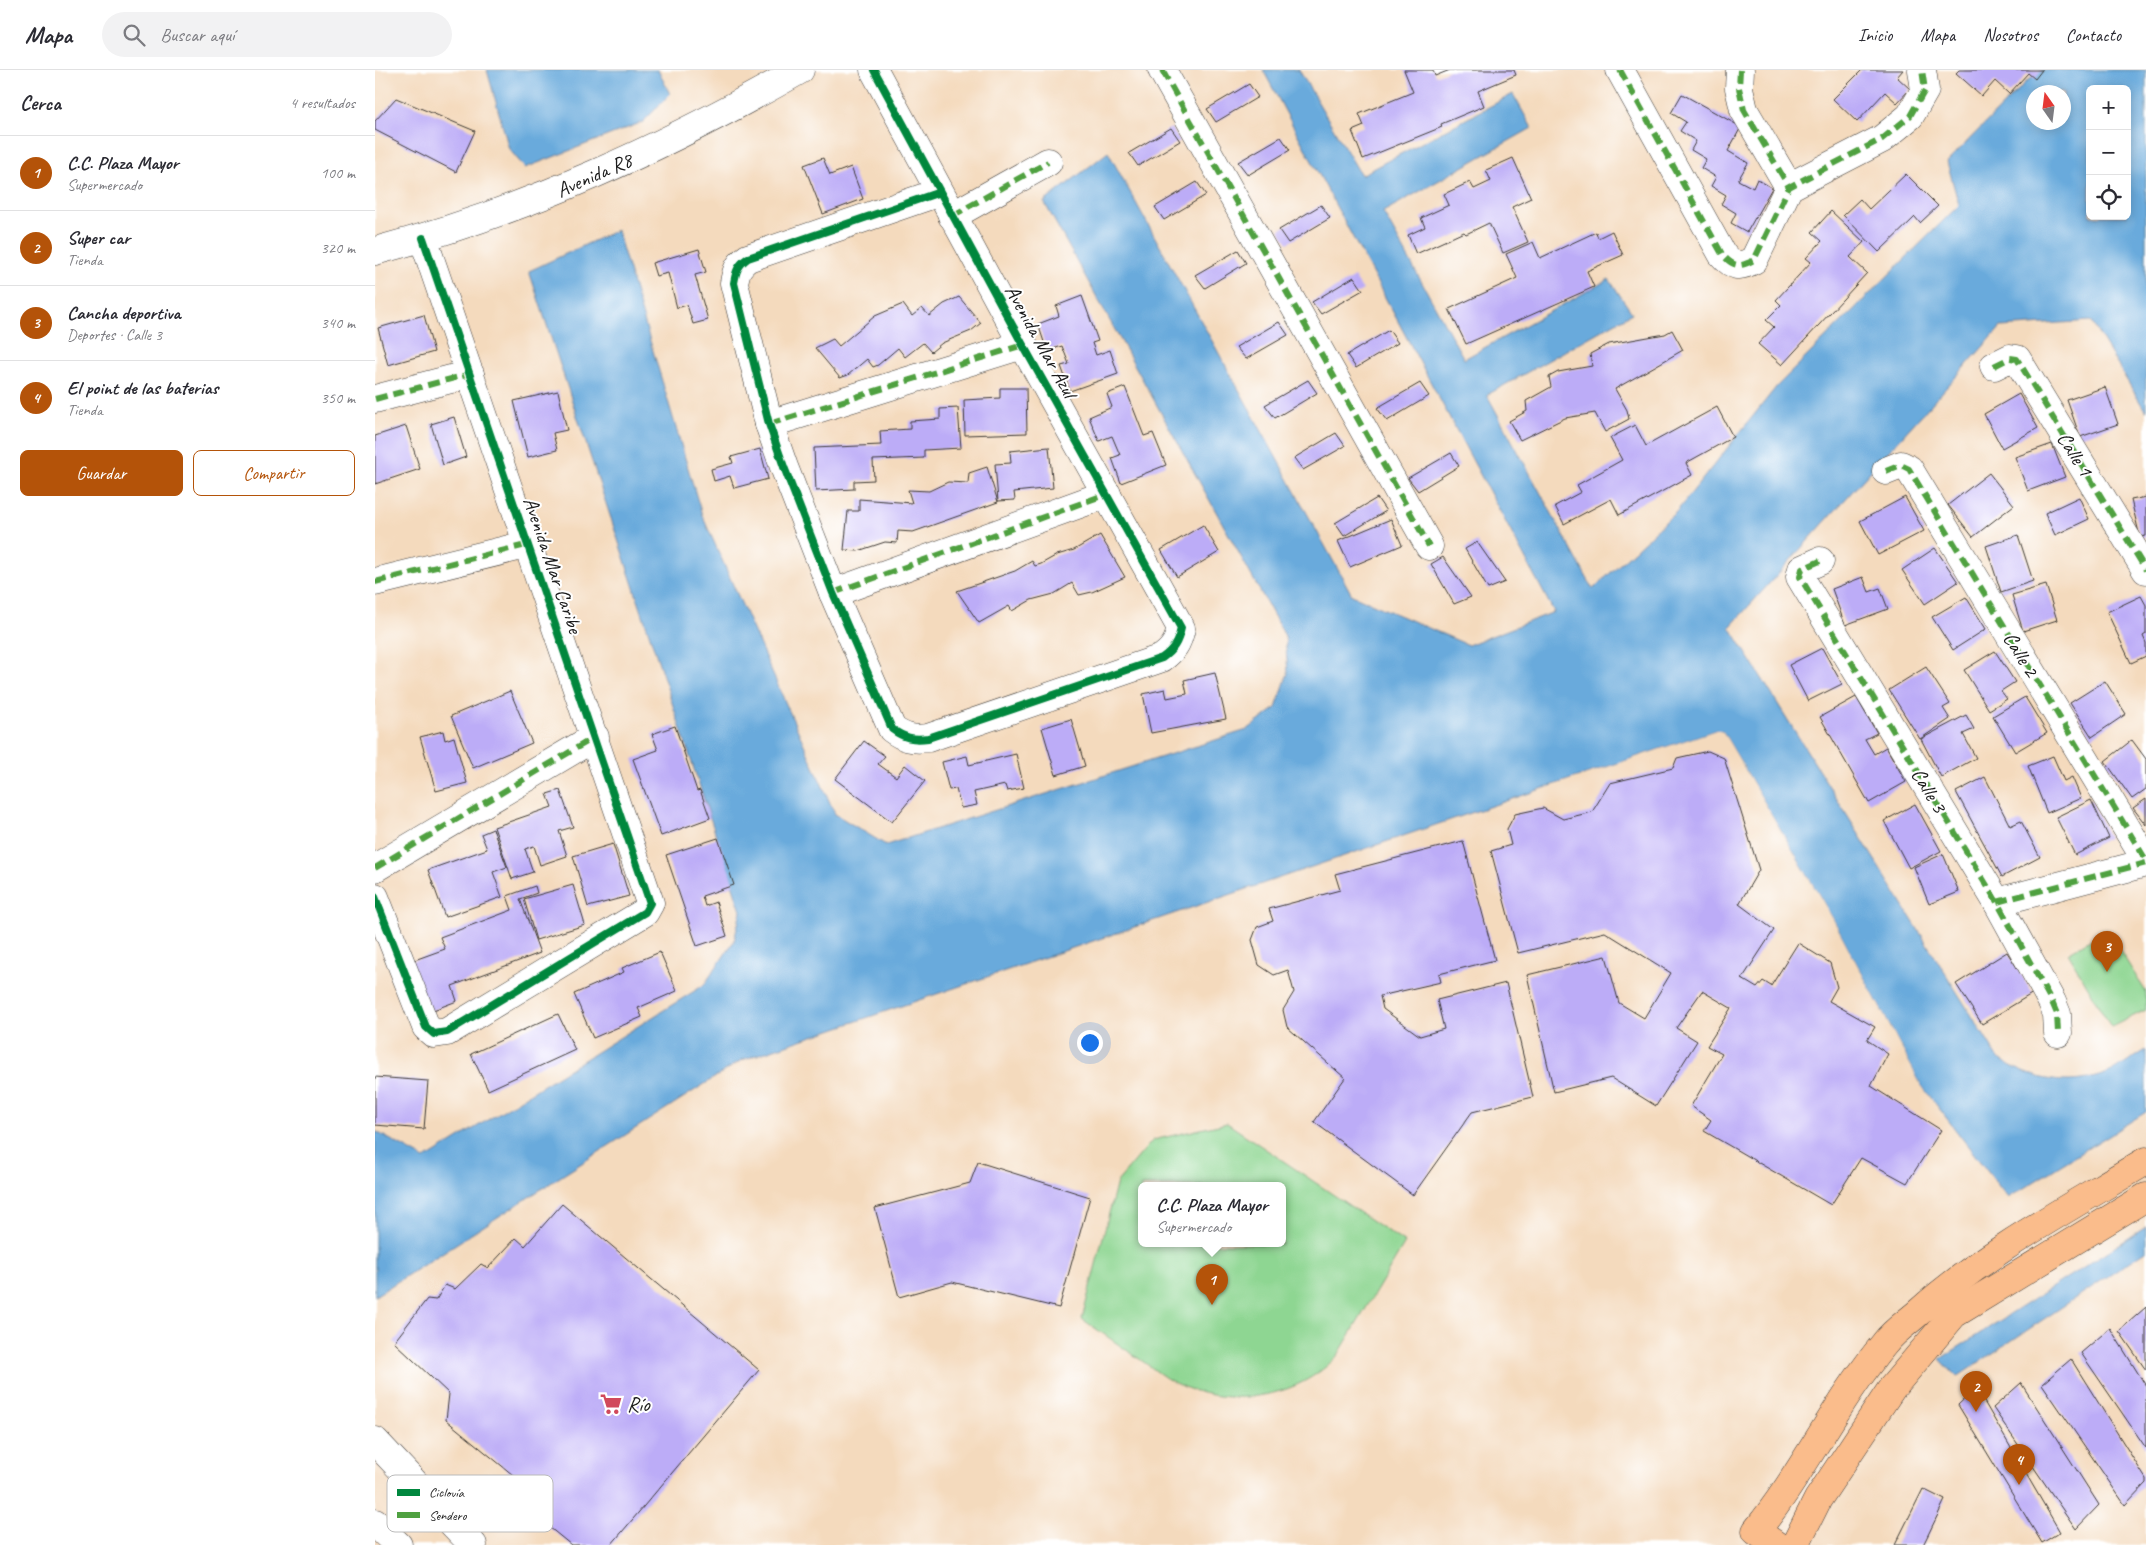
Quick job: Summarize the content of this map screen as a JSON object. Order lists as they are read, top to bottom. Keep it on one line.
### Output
{"streets":{"street":["Avenida R8","Avenida Mar Azul","Calle 1","Avenida Mar Caribe","Calle 2","Calle 3"]},"crossings":[["Avenida R8","Avenida Mar Caribe"]],"places":{"supermarket":["Río"]},"legend":["Ciclovía","Sendero"],"north":"top","page":{"header":"Mapa","search":"Buscar aquí","nav":["Inicio","Mapa","Nosotros","Contacto"],"heading":["Cerca","4 resultados"],"map_buttons":["+","−"],"list":[{"mark":"1","name":"C.C. Plaza Mayor","note":"Supermercado","value":"100 m"},{"mark":"2","name":"Super car","note":"Tienda","value":"320 m"},{"mark":"3","name":"Cancha deportiva","note":"Deportes · Calle 3","value":"340 m"},{"mark":"4","name":"El point de las baterias","note":"Tienda","value":"350 m"}],"buttons":["Guardar","Compartir"],"pins":["3","1","2","4"],"popup":["C.C. Plaza Mayor","Supermercado"]}}
